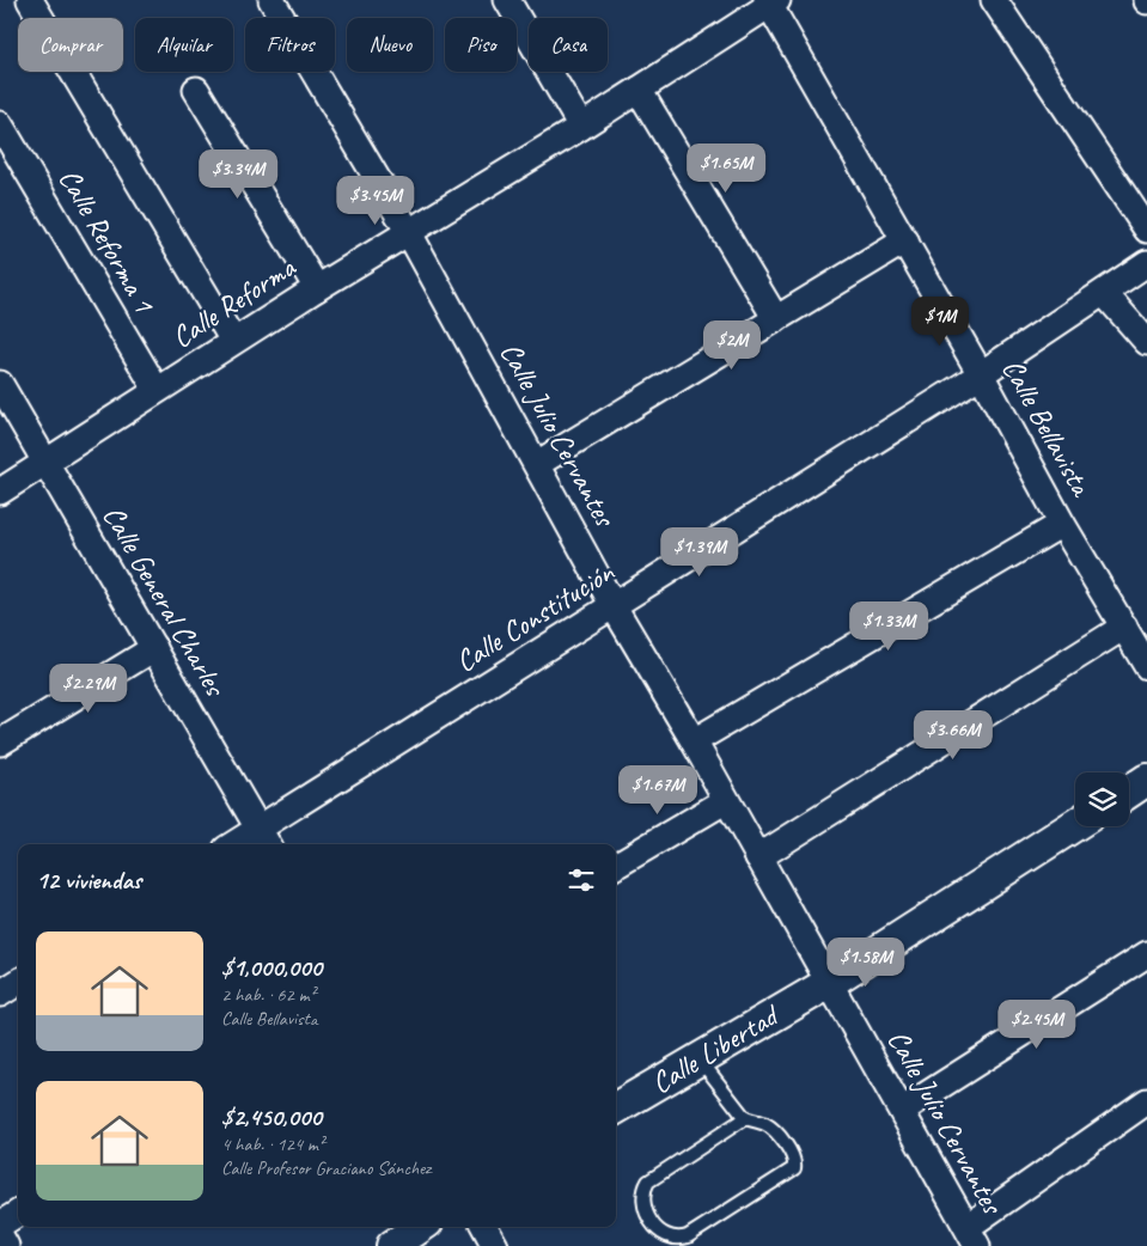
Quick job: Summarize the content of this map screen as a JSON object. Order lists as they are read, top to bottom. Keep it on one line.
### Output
{"streets":{"street":["Calle Reforma 1","Calle Reforma","Calle Bellavista","Calle Julio Cervantes","Calle General Charles","Calle Constitución","Calle Libertad"]},"crossings":[["Calle Reforma 1","Calle Reforma"],["Calle Reforma","Calle Bellavista"],["Calle Reforma","Calle Julio Cervantes"],["Calle Reforma","Calle General Charles"],["Calle Bellavista","Calle Constitución"],["Calle Julio Cervantes","Calle Constitución"],["Calle Julio Cervantes","Calle Libertad"],["Calle General Charles","Calle Constitución"]],"page":{"chip":["Comprar","Alquilar","Filtros","Nuevo","Piso","Casa"],"price":["$1.65M","$3.34M","$3.45M","$1M","$2M","$1.39M","$1.33M","$2.29M","$3.66M","$1.67M","$1.58M","$2.45M"],"heading":"12 viviendas","list":[{"name":"$1,000,000","note":"2 hab. · 62 m² · Calle Bellavista"},{"name":"$2,450,000","note":"4 hab. · 124 m² · Calle Profesor Graciano Sánchez"}]}}
